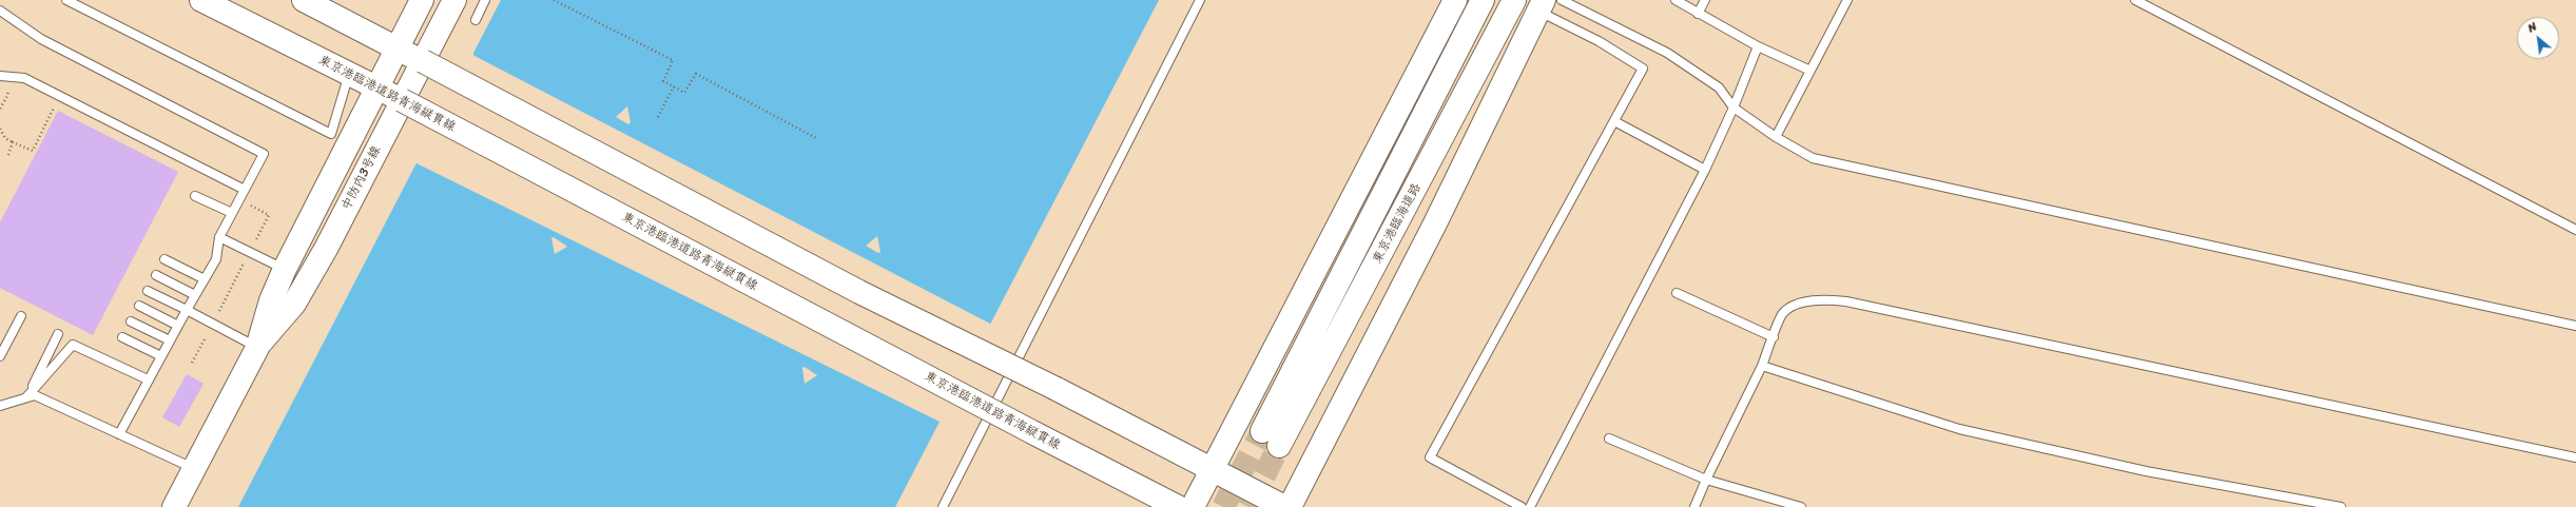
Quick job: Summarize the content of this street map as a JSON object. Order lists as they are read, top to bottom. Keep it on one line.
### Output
{"streets":{"street":["東京港臨港道路青海縦貫線","中防内3号線","東京港臨海道路"]},"crossings":[["東京港臨港道路青海縦貫線","中防内3号線"]],"north":"top left"}
